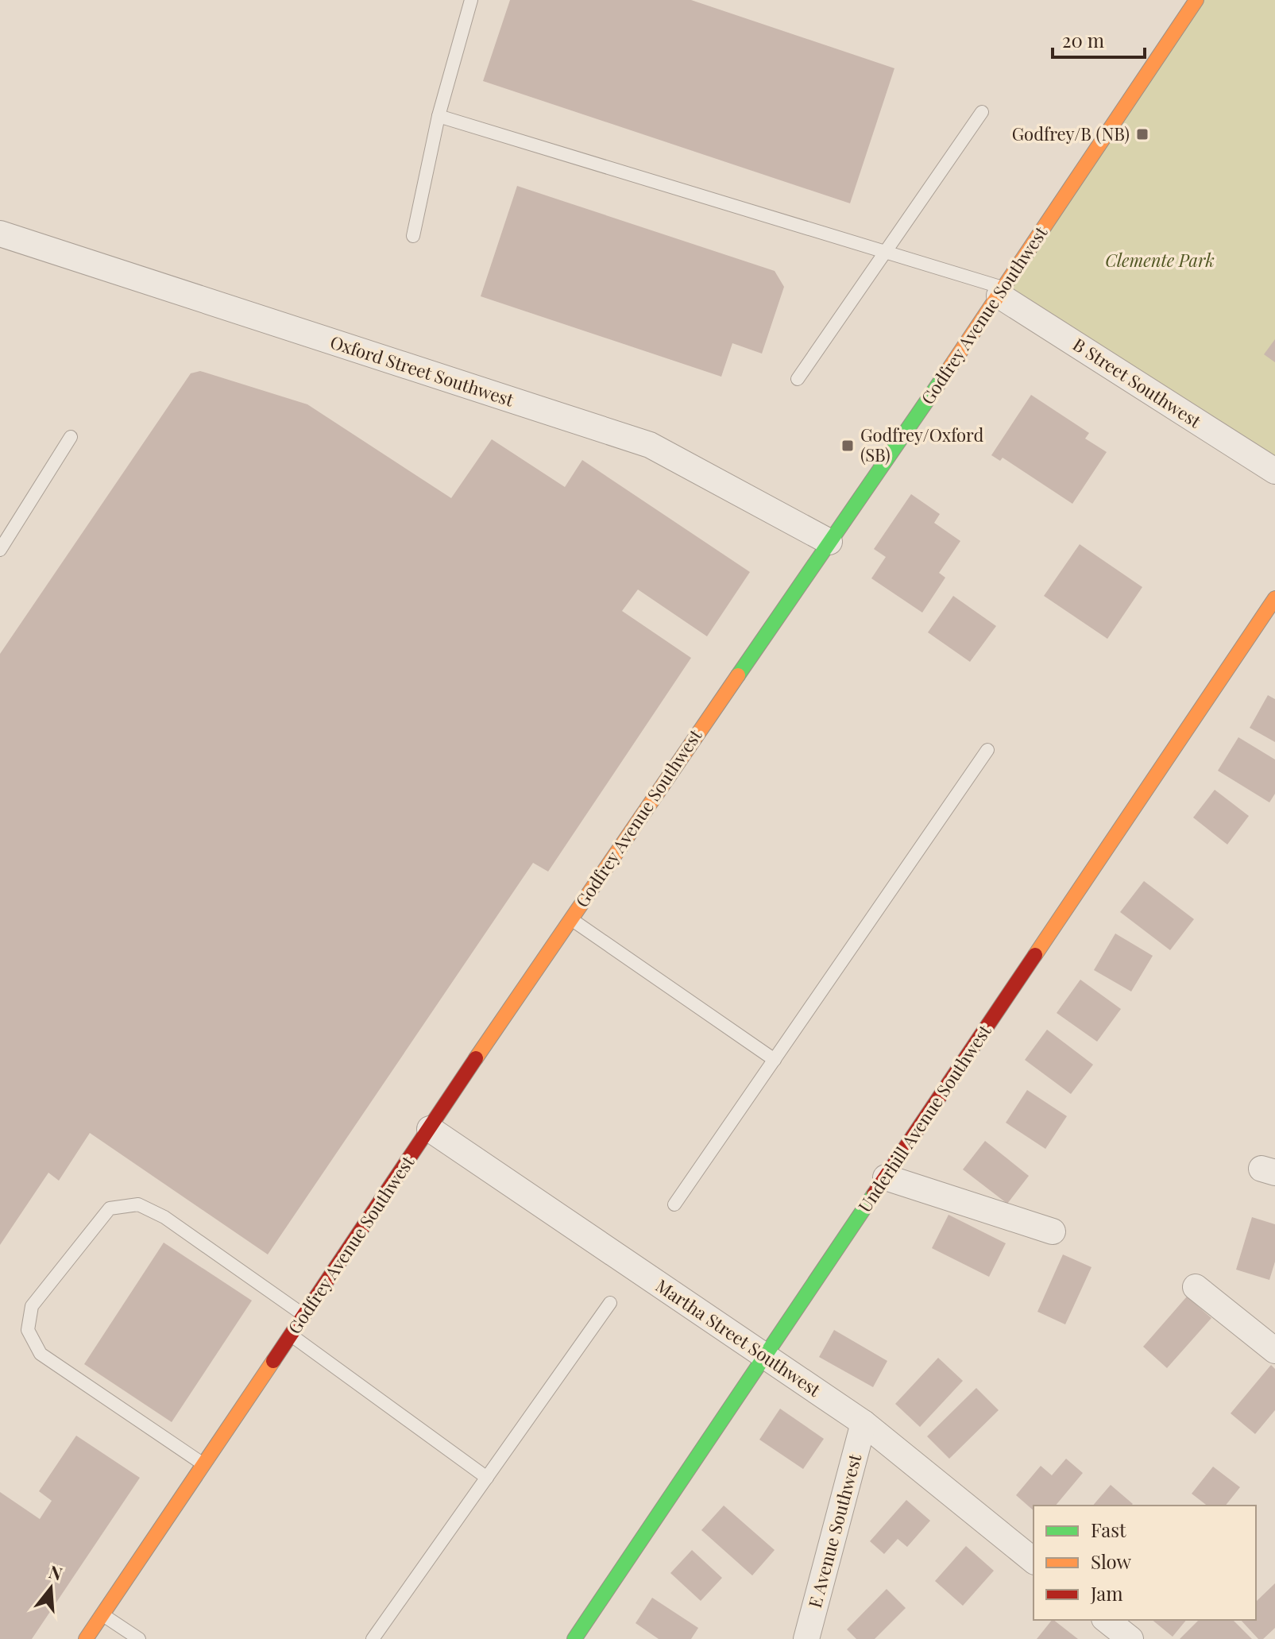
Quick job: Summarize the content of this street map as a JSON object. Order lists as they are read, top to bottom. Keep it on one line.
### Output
{"streets":{"main road":["Godfrey Avenue Southwest","Underhill Avenue Southwest"],"street":["Oxford Street Southwest","B Street Southwest","Martha Street Southwest","E Avenue Southwest"]},"crossings":[["Godfrey Avenue Southwest","Oxford Street Southwest"],["Godfrey Avenue Southwest","B Street Southwest"],["Godfrey Avenue Southwest","Martha Street Southwest"],["Underhill Avenue Southwest","Martha Street Southwest"],["Martha Street Southwest","E Avenue Southwest"]],"parks":["Clemente Park"],"places":{"transit":["Godfrey/B (NB)","Godfrey/Oxford (SB)"]},"legend":["Fast","Slow","Jam"],"scale_bar":"20 m","north":"top"}
